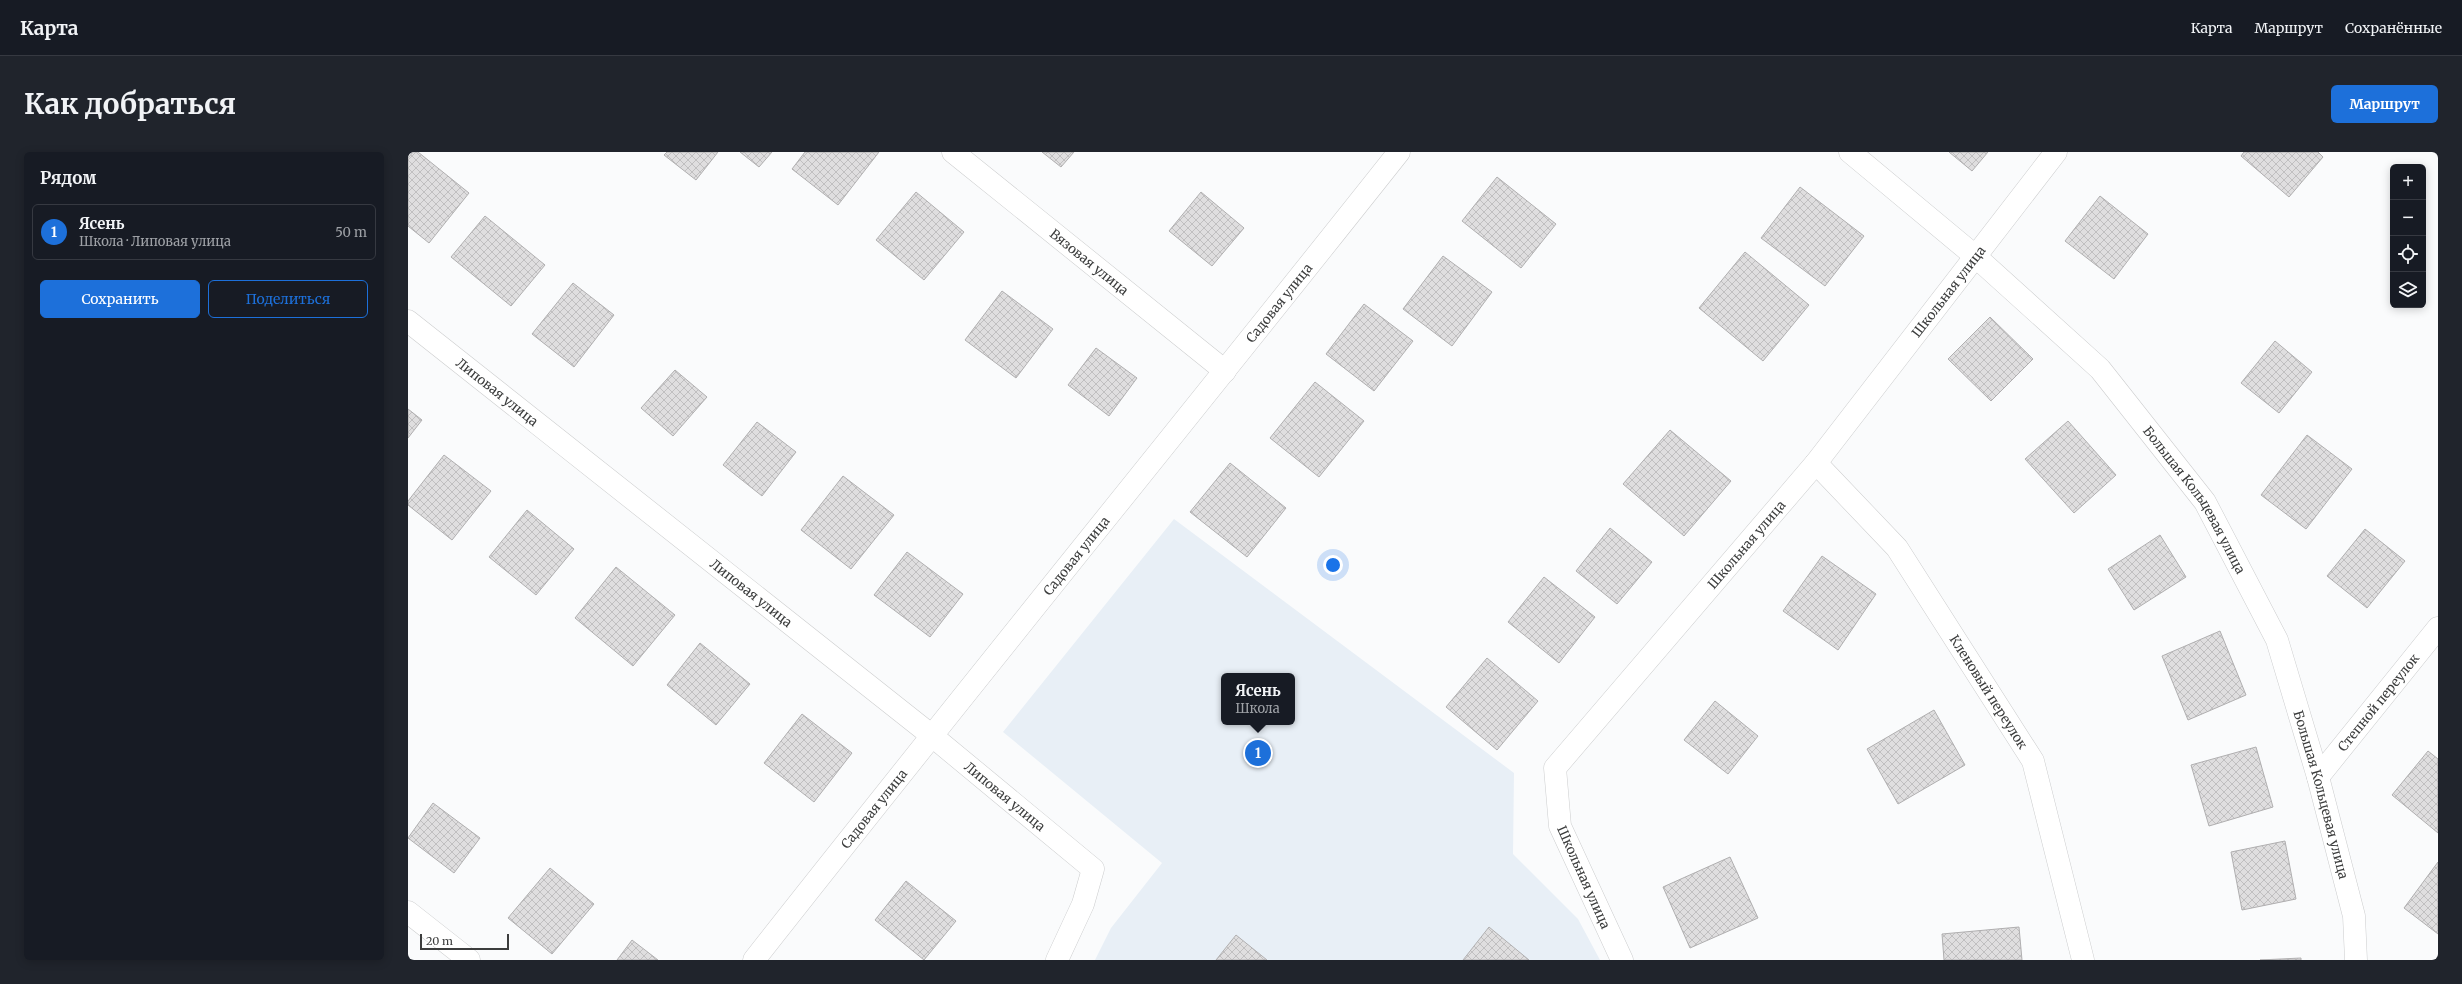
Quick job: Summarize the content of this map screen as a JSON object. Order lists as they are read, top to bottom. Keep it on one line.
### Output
{"streets":{"street":["Вязовая улица","Школьная улица","Садовая улица","Липовая улица","Большая Кольцевая улица","Кленовый переулок","Степной переулок"]},"crossings":[["Вязовая улица","Садовая улица"],["Школьная улица","Большая Кольцевая улица"],["Школьная улица","Кленовый переулок"],["Садовая улица","Липовая улица"],["Большая Кольцевая улица","Степной переулок"]],"scale_bar":"20 m","page":{"header":"Карта","nav":["Карта","Маршрут","Сохранённые"],"buttons":["Маршрут",["Сохранить","Поделиться"]],"title":"Как добраться","heading":"Рядом","map_buttons":["+","−"],"list":[{"mark":"1","name":"Ясень","note":"Школа · Липовая улица","value":"50 m"}],"popup":["Ясень","Школа"],"pins":"1","scale":"20 m"}}
